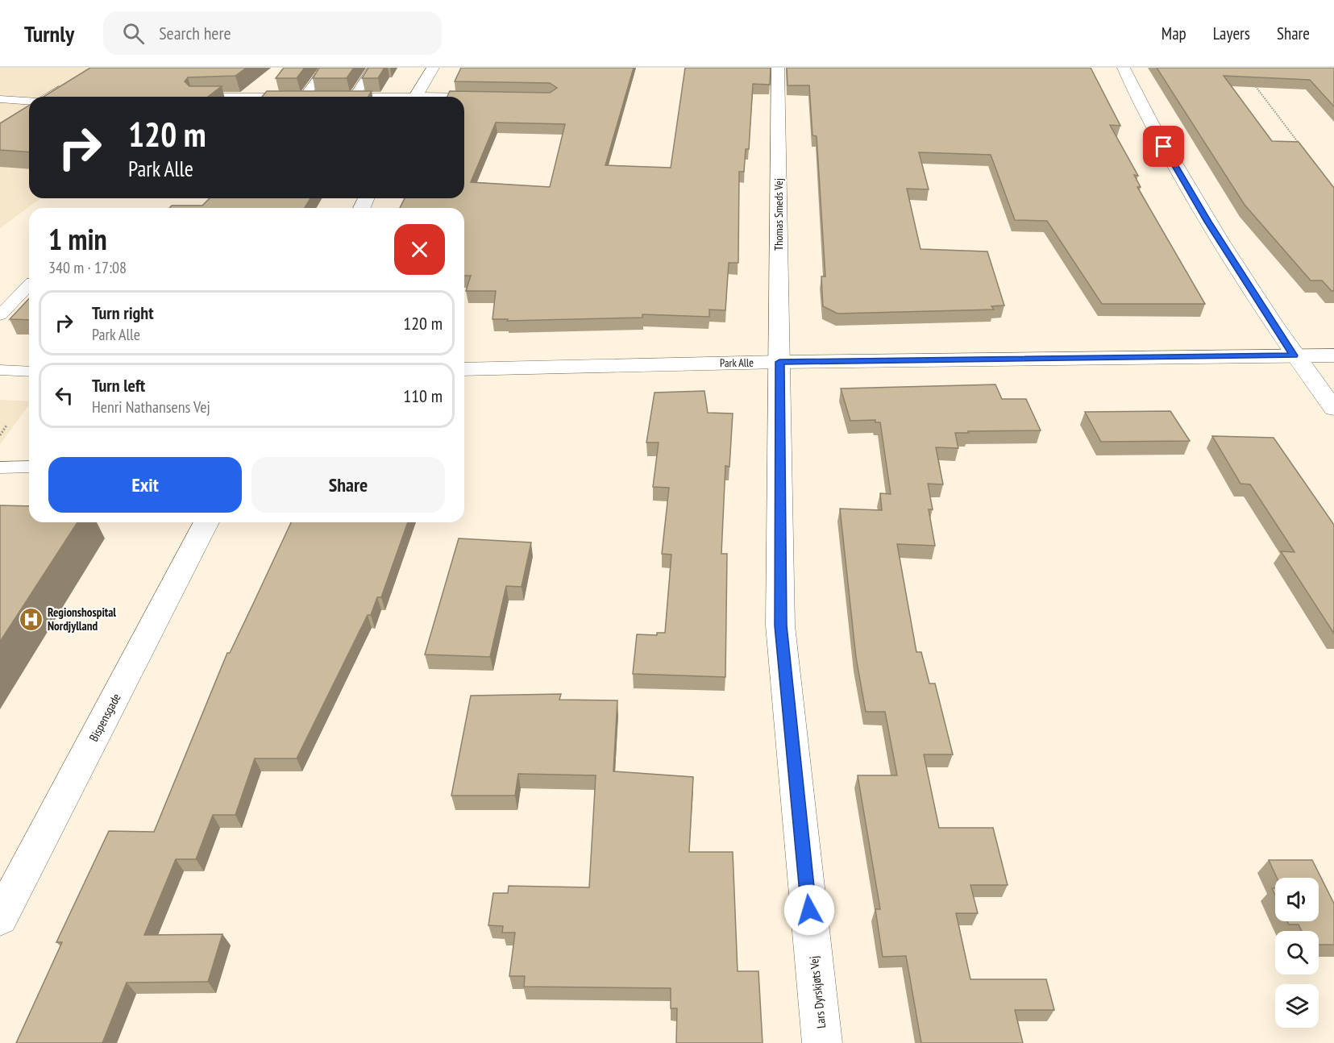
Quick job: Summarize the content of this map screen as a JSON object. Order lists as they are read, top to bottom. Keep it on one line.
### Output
{"streets":{"street":["Thomas Smeds Vej","Park Alle","Bispensgade","Lars Dyrskjøts Vej"]},"crossings":[["Thomas Smeds Vej","Park Alle"],["Thomas Smeds Vej","Lars Dyrskjøts Vej"],["Park Alle","Lars Dyrskjøts Vej"]],"places":{"hospital":["Regionshospital Nordjylland"]},"page":{"header":"Turnly","search":"Search here","nav":["Map","Layers","Share"],"turn":["120 m","Park Alle"],"heading":["1 min","340 m · 17:08"],"list":[{"name":"Turn right","note":"Park Alle","value":"120 m"},{"name":"Turn left","note":"Henri Nathansens Vej","value":"110 m"}],"buttons":["Exit","Share"]}}
